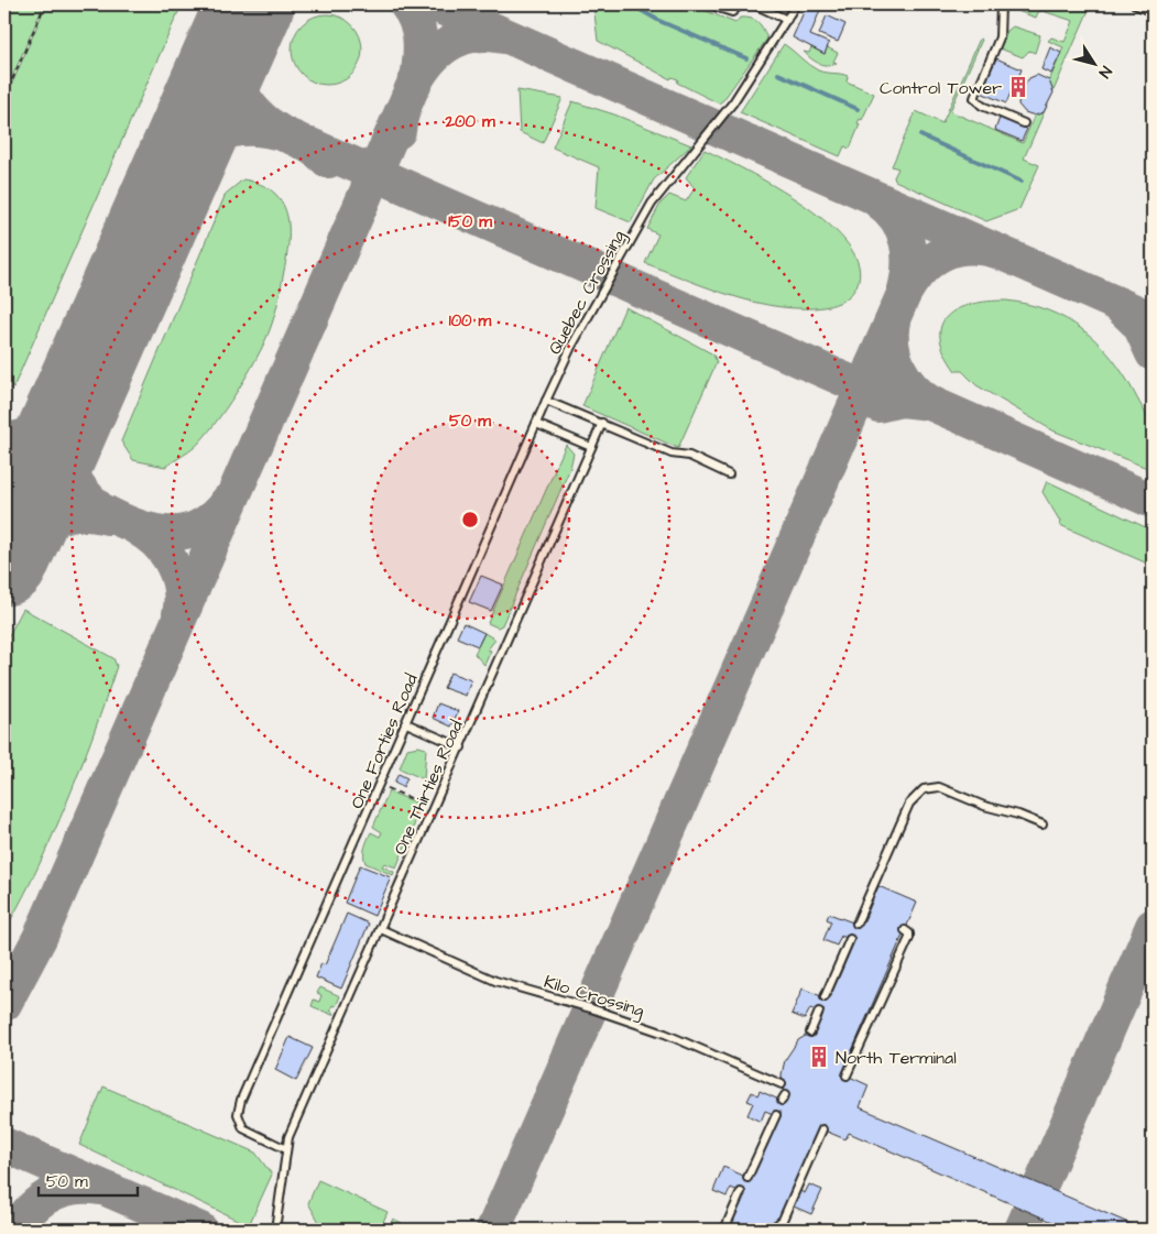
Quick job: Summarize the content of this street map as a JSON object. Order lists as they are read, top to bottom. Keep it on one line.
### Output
{"streets":{"lane":["Quebec Crossing","One Forties Road","One Thirties Road","Kilo Crossing"]},"crossings":[["Quebec Crossing","One Forties Road"],["One Forties Road","One Thirties Road"],["One Thirties Road","Kilo Crossing"]],"places":{"building":["Control Tower","North Terminal"]},"scale_bar":"50 m","north":"bottom right","rings":["200 m","150 m","100 m","50 m"]}
